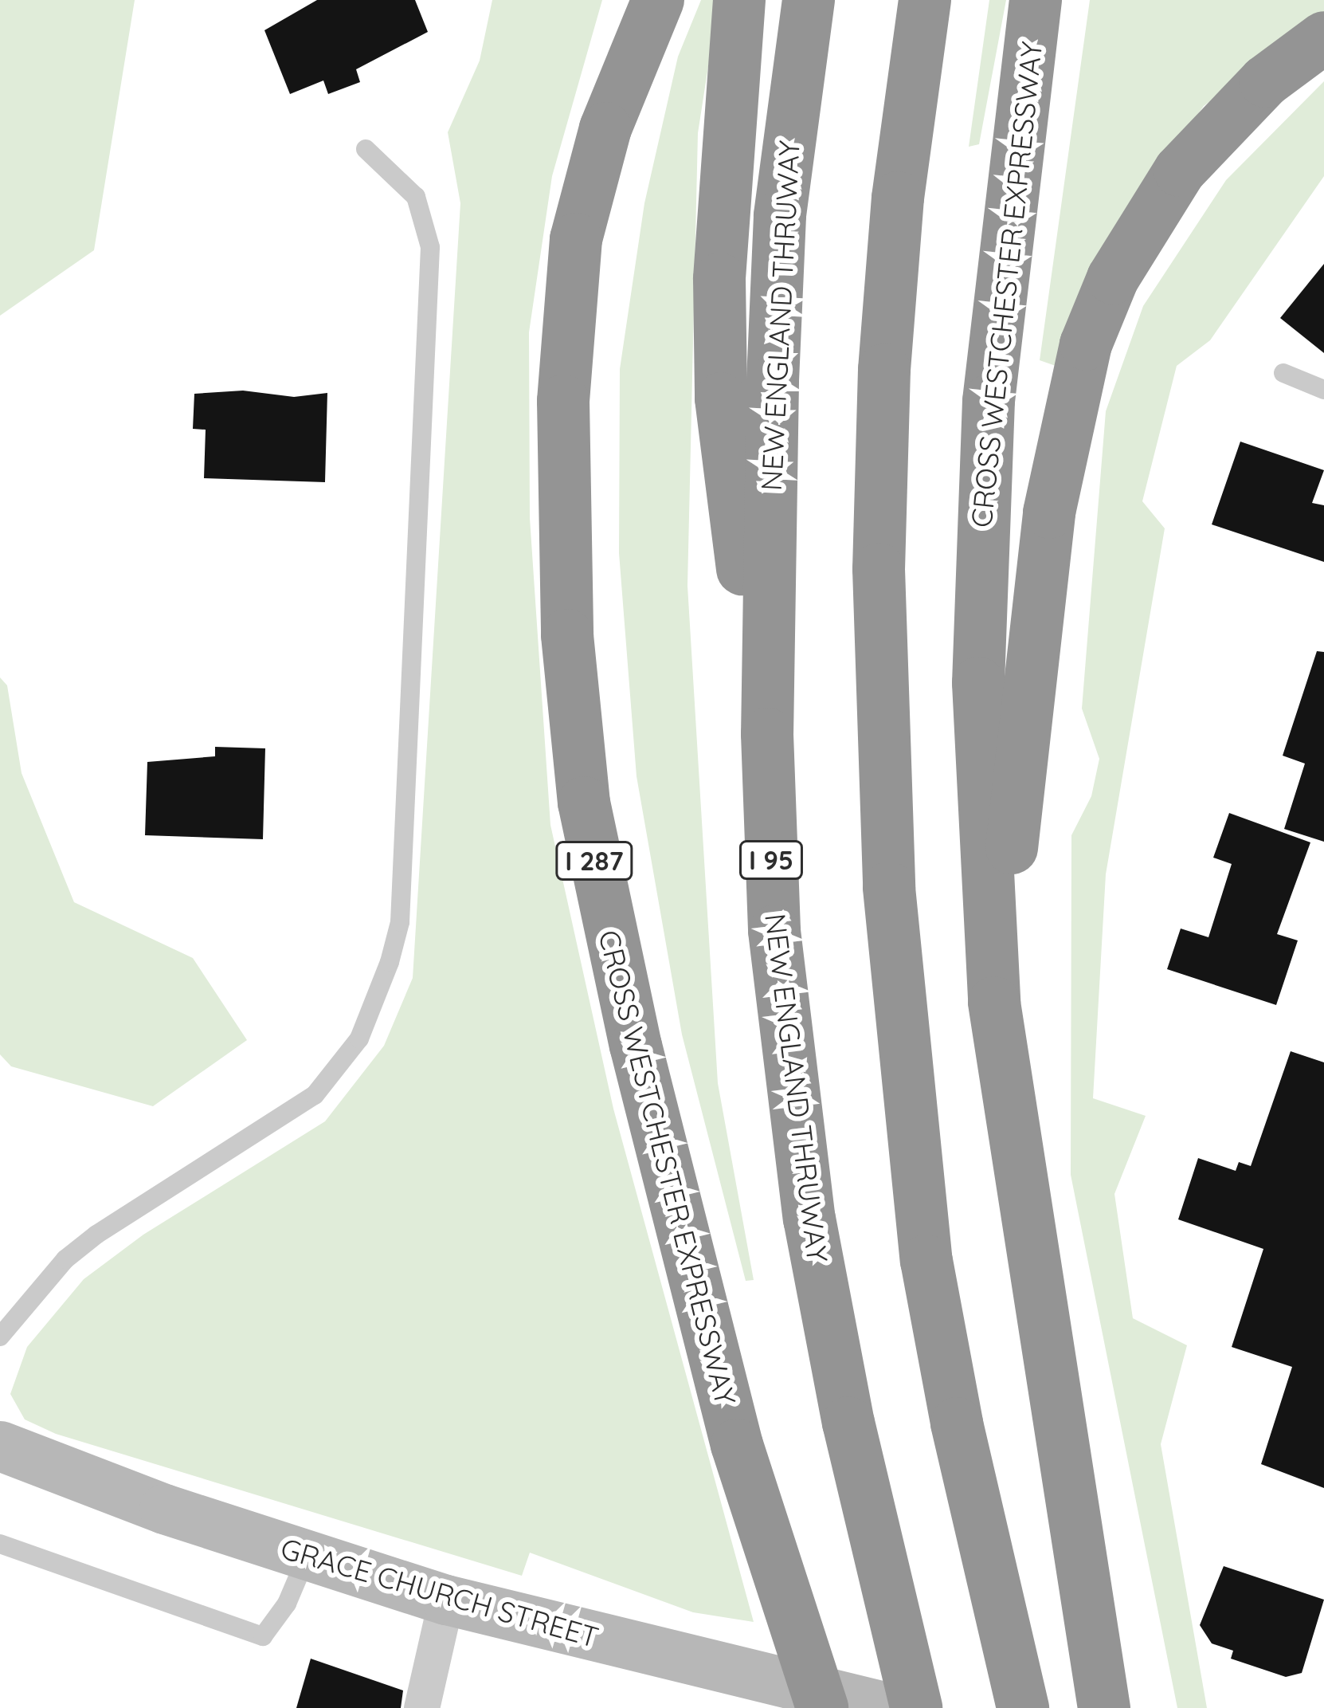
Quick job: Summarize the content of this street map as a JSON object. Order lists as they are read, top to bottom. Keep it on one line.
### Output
{"streets":{"highway":["CROSS WESTCHESTER EXPRESSWAY","NEW ENGLAND THRUWAY","I 95","I 287"],"street":["GRACE CHURCH STREET"]}}
